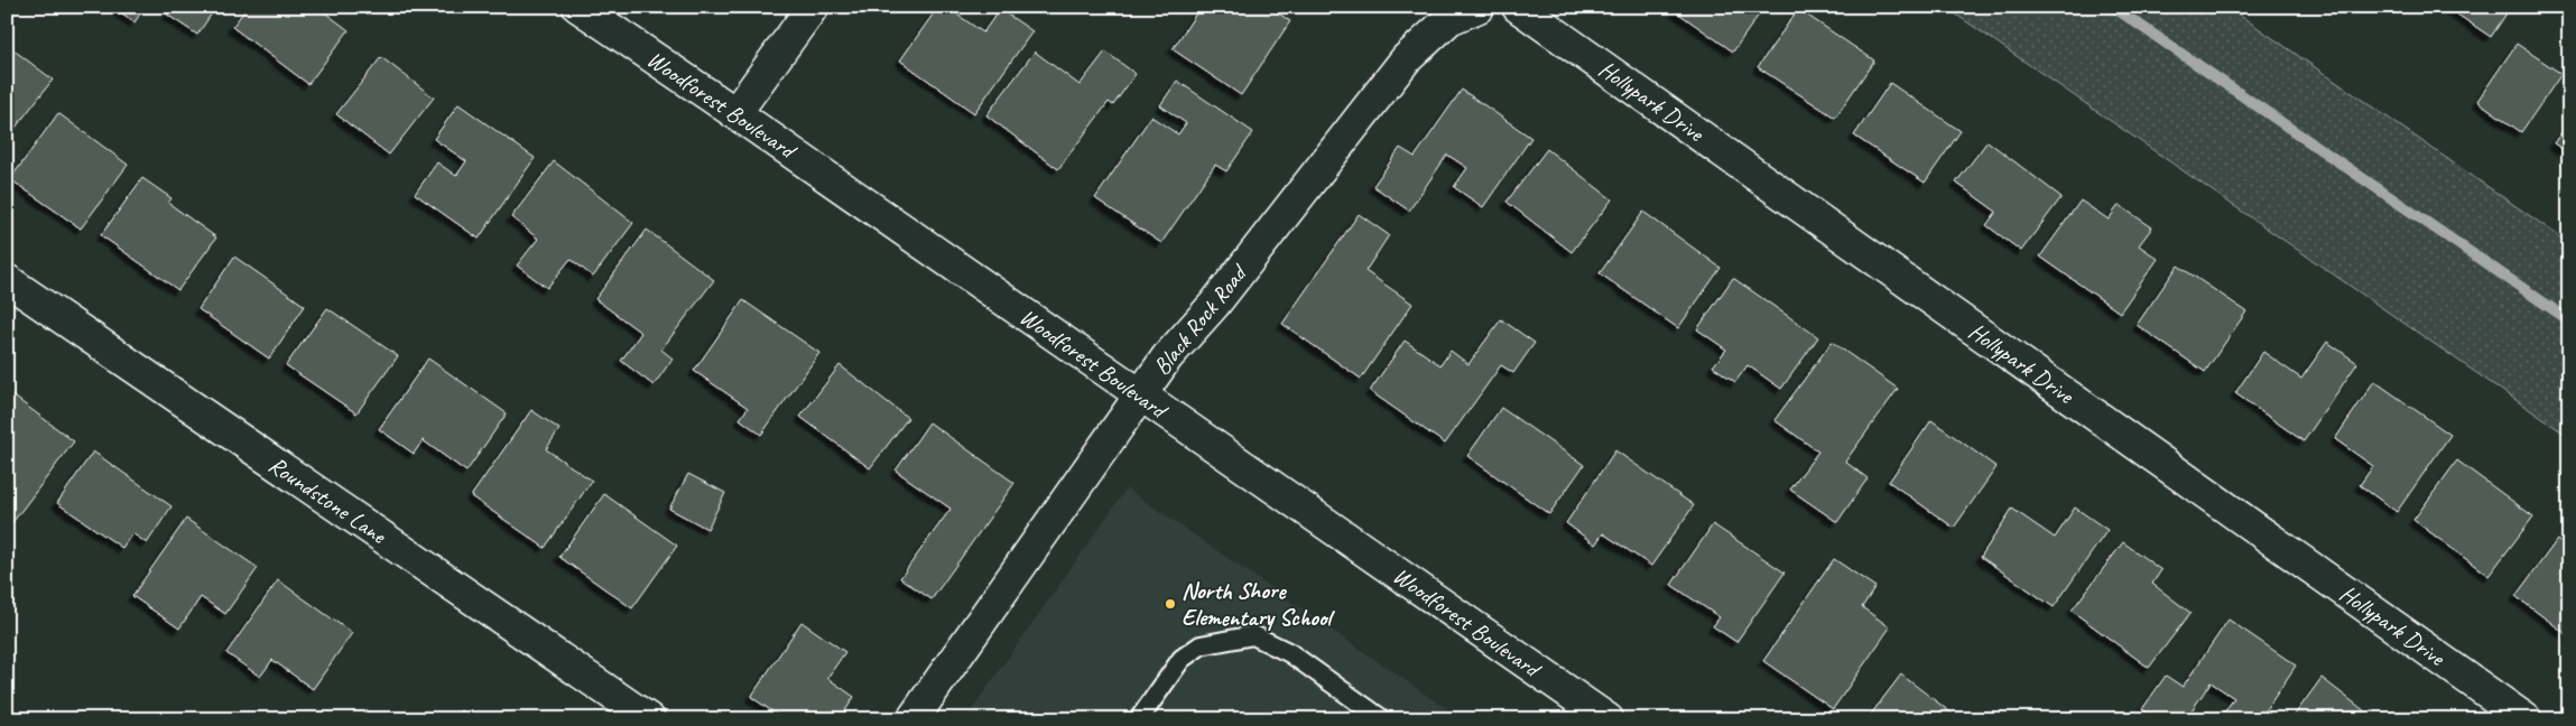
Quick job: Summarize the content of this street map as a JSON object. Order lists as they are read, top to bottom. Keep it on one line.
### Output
{"streets":{"street":["Hollypark Drive","Woodforest Boulevard","Black Rock Road","Roundstone Lane"]},"crossings":[["Woodforest Boulevard","Black Rock Road"]],"places":["North Shore Elementary School"]}
